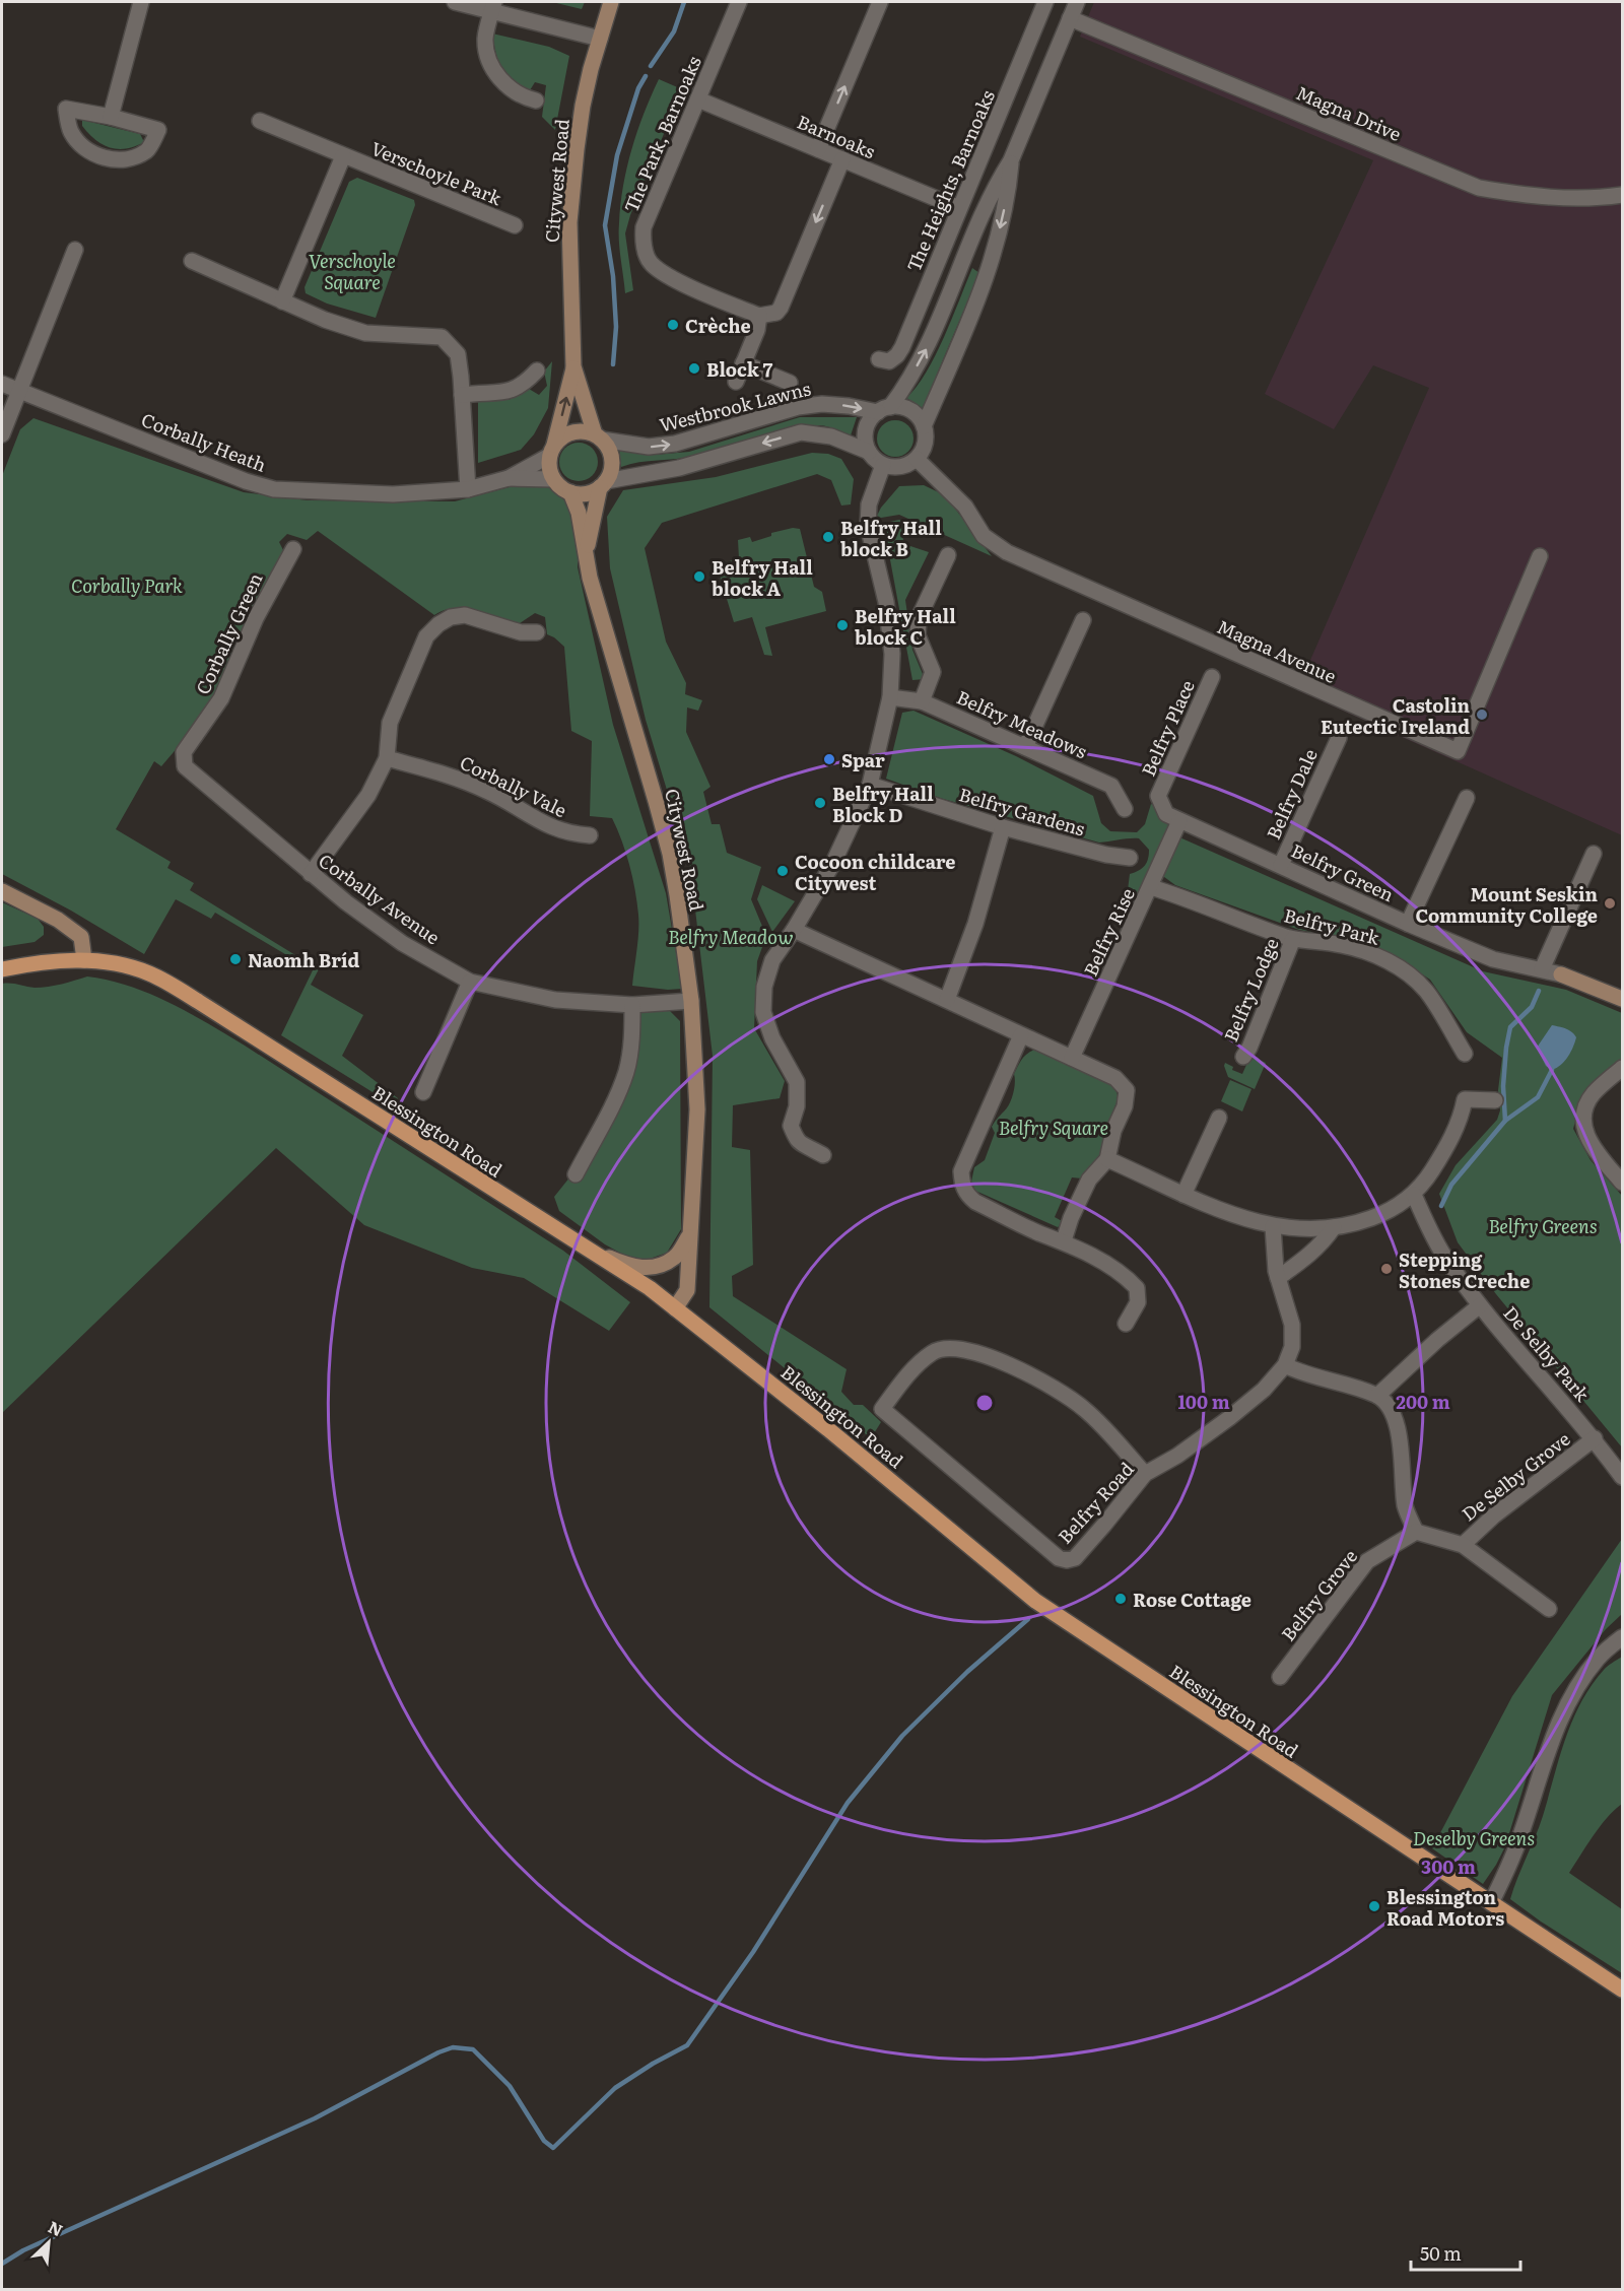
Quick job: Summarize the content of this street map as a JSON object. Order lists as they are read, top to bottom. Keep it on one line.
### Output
{"streets":{"main road":["Blessington Road"],"street":["Magna Drive","The Park, Barnoaks","Barnoaks","Verschoyle Park","Citywest Road","The Heights, Barnoaks","Westbrook Lawns","Corbally Heath","Corbally Green","Magna Avenue","Belfry Meadows","Belfry Place","Corbally Vale","Belfry Dale","Belfry Gardens","Belfry Green","Corbally Avenue","Belfry Park","Belfry Rise","Belfry Lodge","De Selby Park","De Selby Grove","Belfry Road","Belfry Grove"]},"crossings":[["The Park, Barnoaks","Barnoaks"],["Barnoaks","The Heights, Barnoaks"],["Citywest Road","Westbrook Lawns"],["Citywest Road","Corbally Avenue"],["Citywest Road","Blessington Road"],["Westbrook Lawns","Magna Avenue"],["Corbally Green","Corbally Avenue"],["Belfry Place","Belfry Green"],["Belfry Place","Belfry Rise"],["Belfry Dale","Belfry Green"],["Belfry Green","Belfry Rise"],["Belfry Park","Belfry Rise"],["Belfry Park","Belfry Lodge"],["De Selby Park","De Selby Grove"]],"parks":["Verschoyle Square","Corbally Park","Belfry Meadow","Belfry Square","Belfry Greens","Deselby Greens"],"places":["Crèche","Block 7","Belfry Hall block B","Belfry Hall block A","Belfry Hall block C","Castolin Eutectic Ireland","Spar","Belfry Hall Block D","Cocoon childcare Citywest","Mount Seskin Community College","Naomh Bríd","Stepping Stones Creche","Rose Cottage","Blessington Road Motors"],"scale_bar":"50 m","north":"top right","rings":["100 m","200 m","300 m"]}
